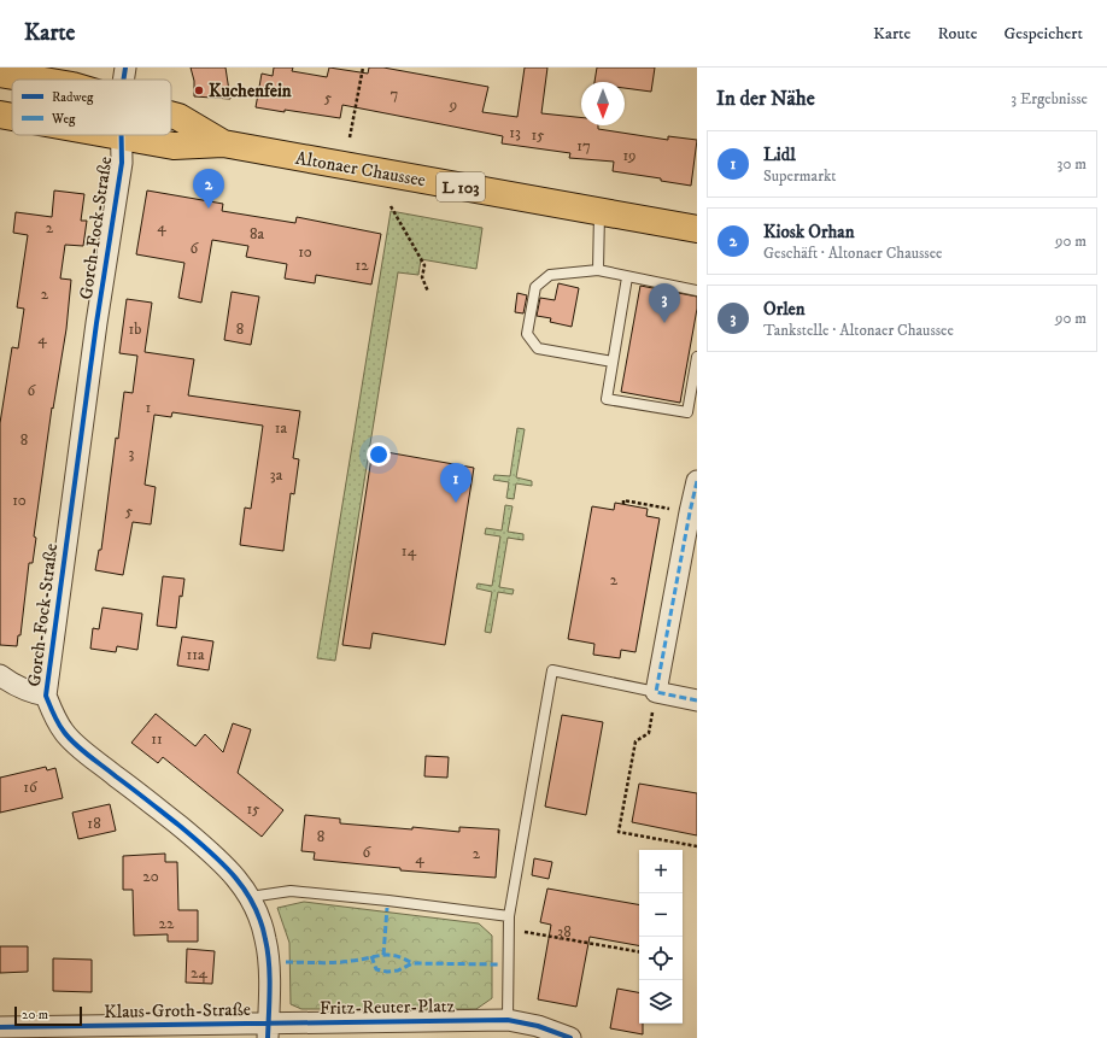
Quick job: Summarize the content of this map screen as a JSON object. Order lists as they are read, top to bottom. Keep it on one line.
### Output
{"streets":{"main road":["Altonaer Chaussee","L 103"],"street":["Gorch-Fock-Straße","Fritz-Reuter-Platz","Klaus-Groth-Straße"]},"crossings":[["Altonaer Chaussee","Gorch-Fock-Straße"],["Gorch-Fock-Straße","Fritz-Reuter-Platz"],["Gorch-Fock-Straße","Klaus-Groth-Straße"],["Fritz-Reuter-Platz","Klaus-Groth-Straße"]],"places":["Kuchenfein"],"house_numbers":["7","5","9","13","15","17","19","4","2","8a","6","10","12","2","1b","8","4","6","1","1a","8","3","3a","10","5","14","2","11a","11","16","15","18","8","6","2","4","20","22","38","24"],"legend":["Radweg","Weg"],"scale_bar":"20 m","north":"bottom","page":{"header":"Karte","nav":["Karte","Route","Gespeichert"],"heading":["In der Nähe","3 Ergebnisse"],"list":[{"mark":"1","name":"Lidl","note":"Supermarkt","value":"30 m"},{"mark":"2","name":"Kiosk Orhan","note":"Geschäft · Altonaer Chaussee","value":"90 m"},{"mark":"3","name":"Orlen","note":"Tankstelle · Altonaer Chaussee","value":"90 m"}],"pins":["2","3","1"],"map_buttons":["+","−"],"scale":"20 m"}}
